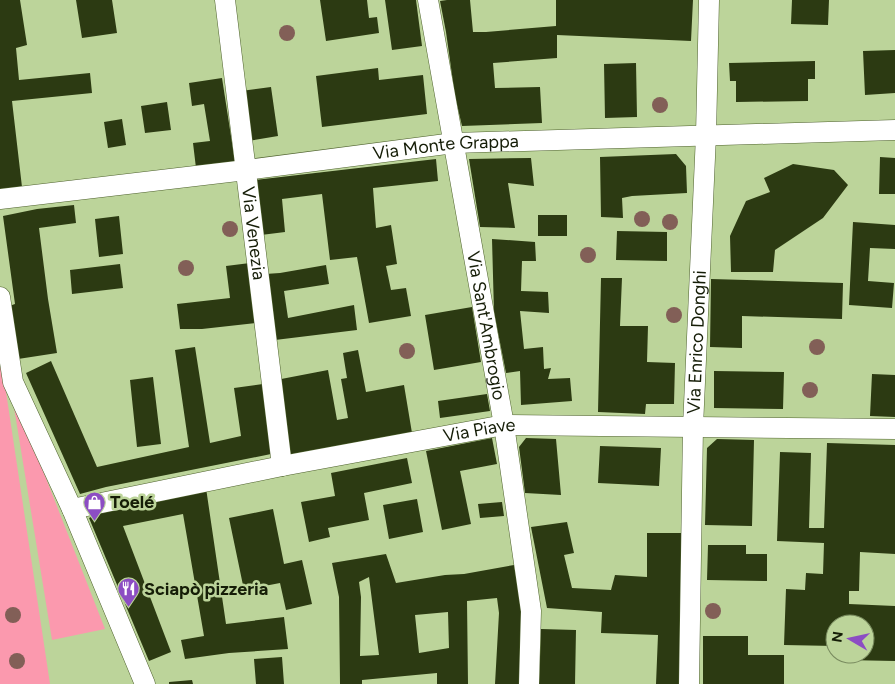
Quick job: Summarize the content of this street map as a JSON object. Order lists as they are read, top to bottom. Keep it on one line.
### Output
{"streets":{"street":["Via Monte Grappa","Via Venezia","Via Sant'Ambrogio","Via Enrico Donghi","Via Piave"]},"crossings":[["Via Monte Grappa","Via Venezia"],["Via Monte Grappa","Via Sant'Ambrogio"],["Via Monte Grappa","Via Enrico Donghi"],["Via Venezia","Via Piave"],["Via Sant'Ambrogio","Via Piave"],["Via Enrico Donghi","Via Piave"]],"places":{"shop":["Toelé"],"restaurant":["Sciapò pizzeria"]},"north":"left"}
